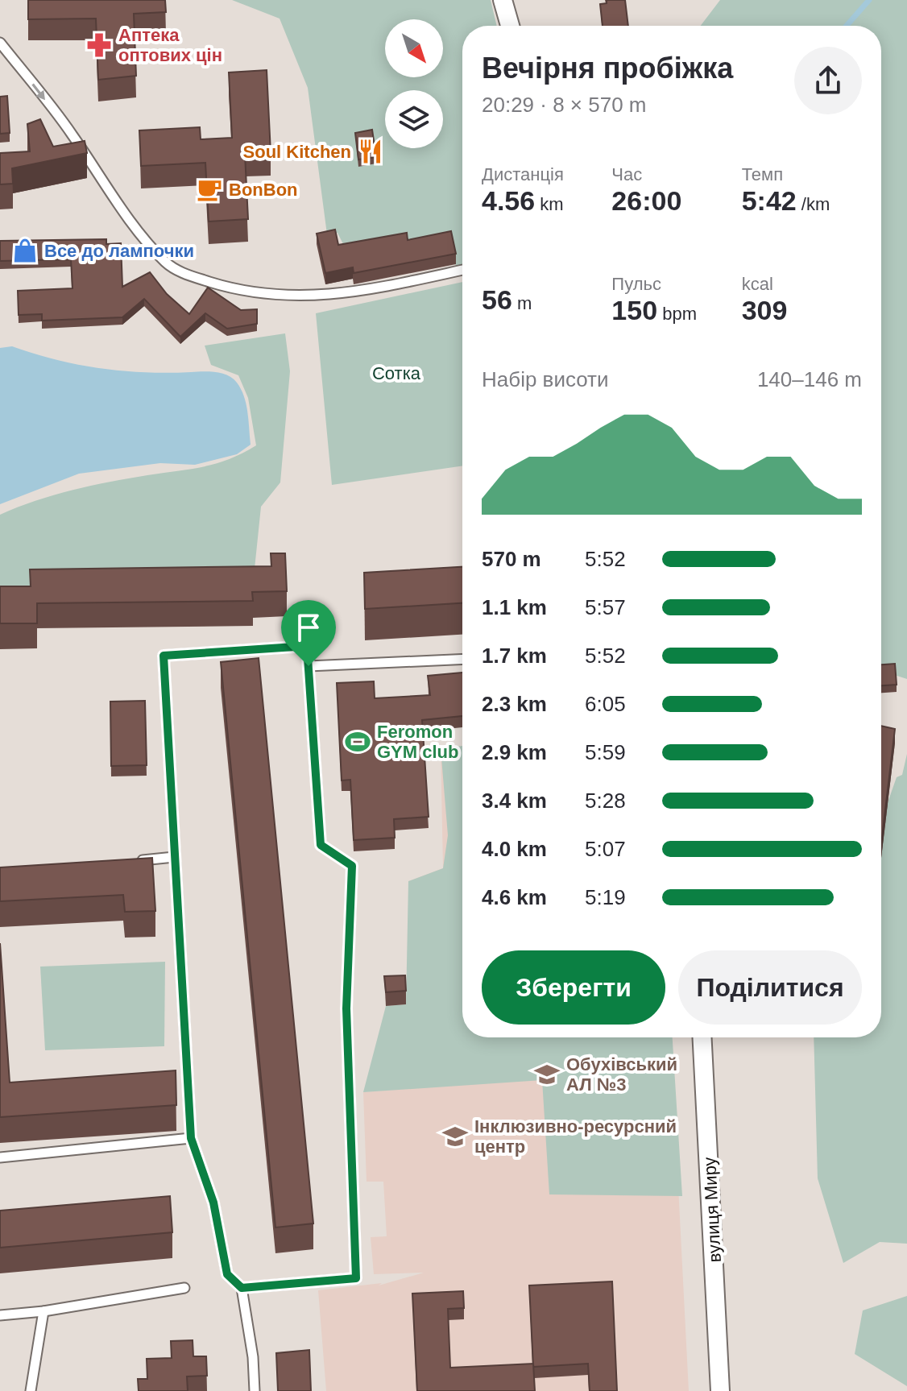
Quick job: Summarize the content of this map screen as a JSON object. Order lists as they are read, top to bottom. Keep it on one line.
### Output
{"streets":{"street":["вулиця Миру"]},"parks":["Сотка"],"places":{"pharmacy":["Аптека оптових цін"],"restaurant":["Soul Kitchen"],"cafe":["BonBon"],"shop":["Все до лампочки"],"sports":["Feromon GYM club"],"school or university":["Обухівський АЛ №3","Інклюзивно-ресурсний центр"]},"north":"bottom right","page":{"heading":["Вечірня пробіжка","20:29 · 8 × 570 m"],"stats":[["Дистанція","4.56 km"],["Час","26:00"],["Темп","5:42 /km"],["56 m"],["Пульс","150 bpm"],["kcal","309"]],"chart":["Набір висоти","140–146 m"],"list":[{"name":"570 m","note":"5:52"},{"name":"1.1 km","note":"5:57"},{"name":"1.7 km","note":"5:52"},{"name":"2.3 km","note":"6:05"},{"name":"2.9 km","note":"5:59"},{"name":"3.4 km","note":"5:28"},{"name":"4.0 km","note":"5:07"},{"name":"4.6 km","note":"5:19"}],"buttons":["Зберегти","Поділитися"]}}
